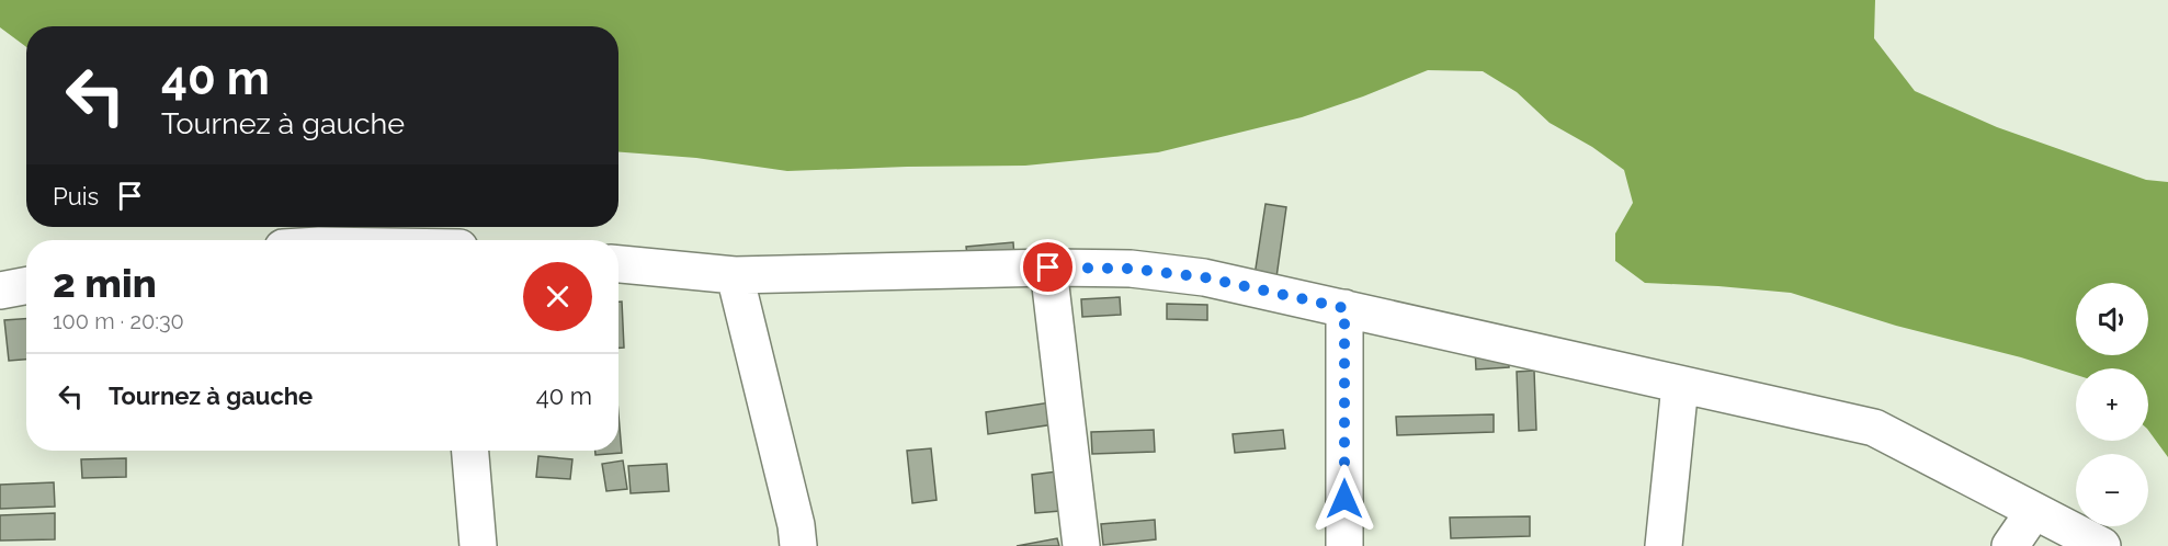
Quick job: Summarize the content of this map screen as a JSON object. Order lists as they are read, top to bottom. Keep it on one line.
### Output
{"page":{"turn":["40 m","Tournez à gauche"],"then":"Puis","heading":["2 min","100 m · 20:30"],"map_buttons":["+","−"],"list":[{"name":"Tournez à gauche","value":"40 m"}]}}
